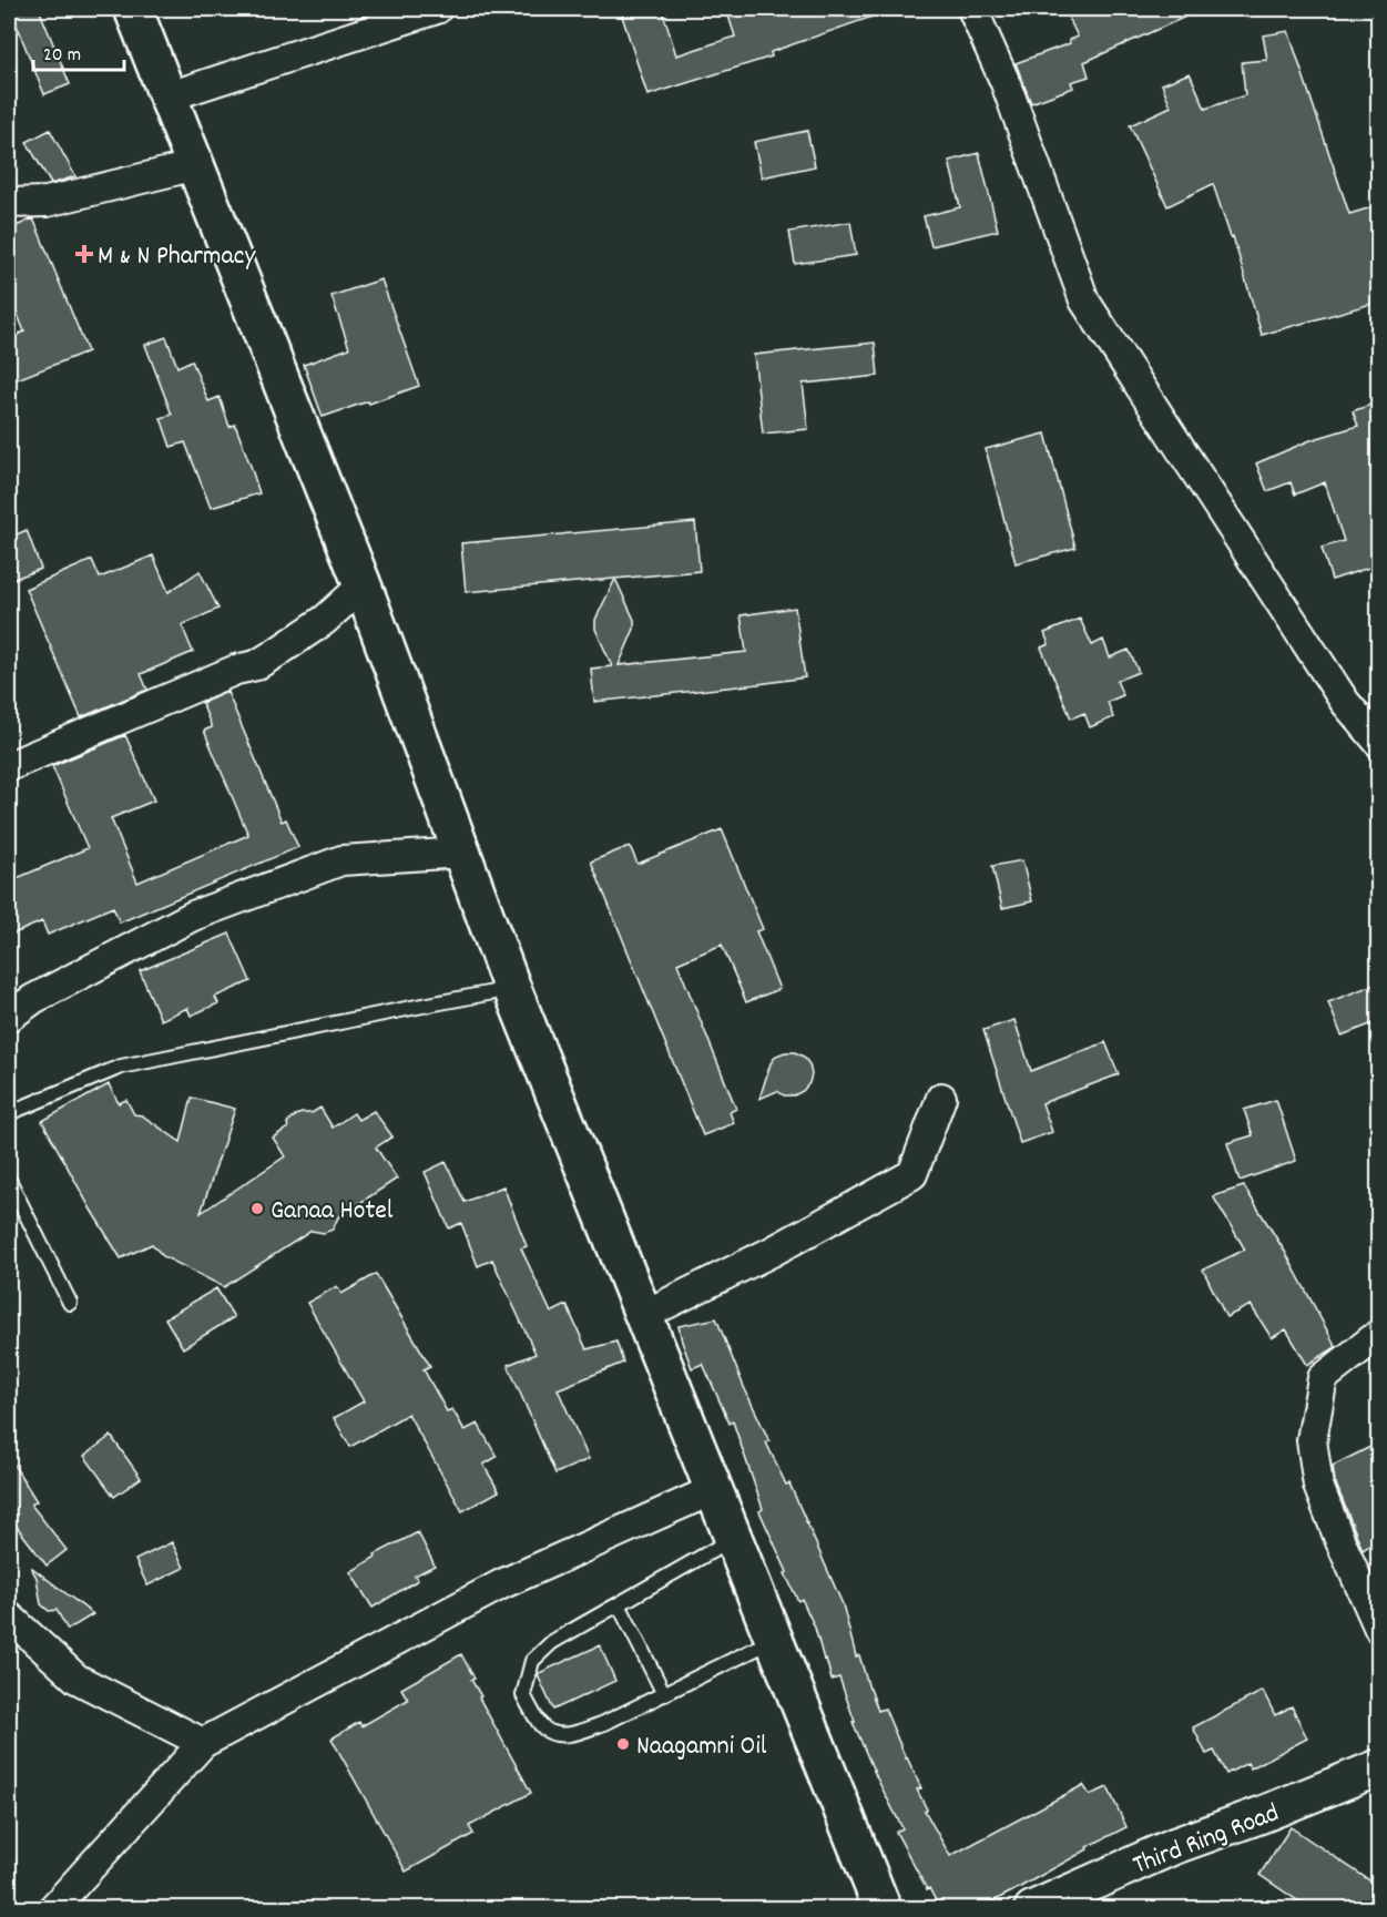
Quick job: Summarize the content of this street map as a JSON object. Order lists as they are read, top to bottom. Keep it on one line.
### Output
{"streets":{"street":["Third Ring Road"]},"places":{"health":["M & N Pharmacy"],"other":["Ganaa Hotel","Naagamni Oil"]},"scale_bar":"20 m"}
